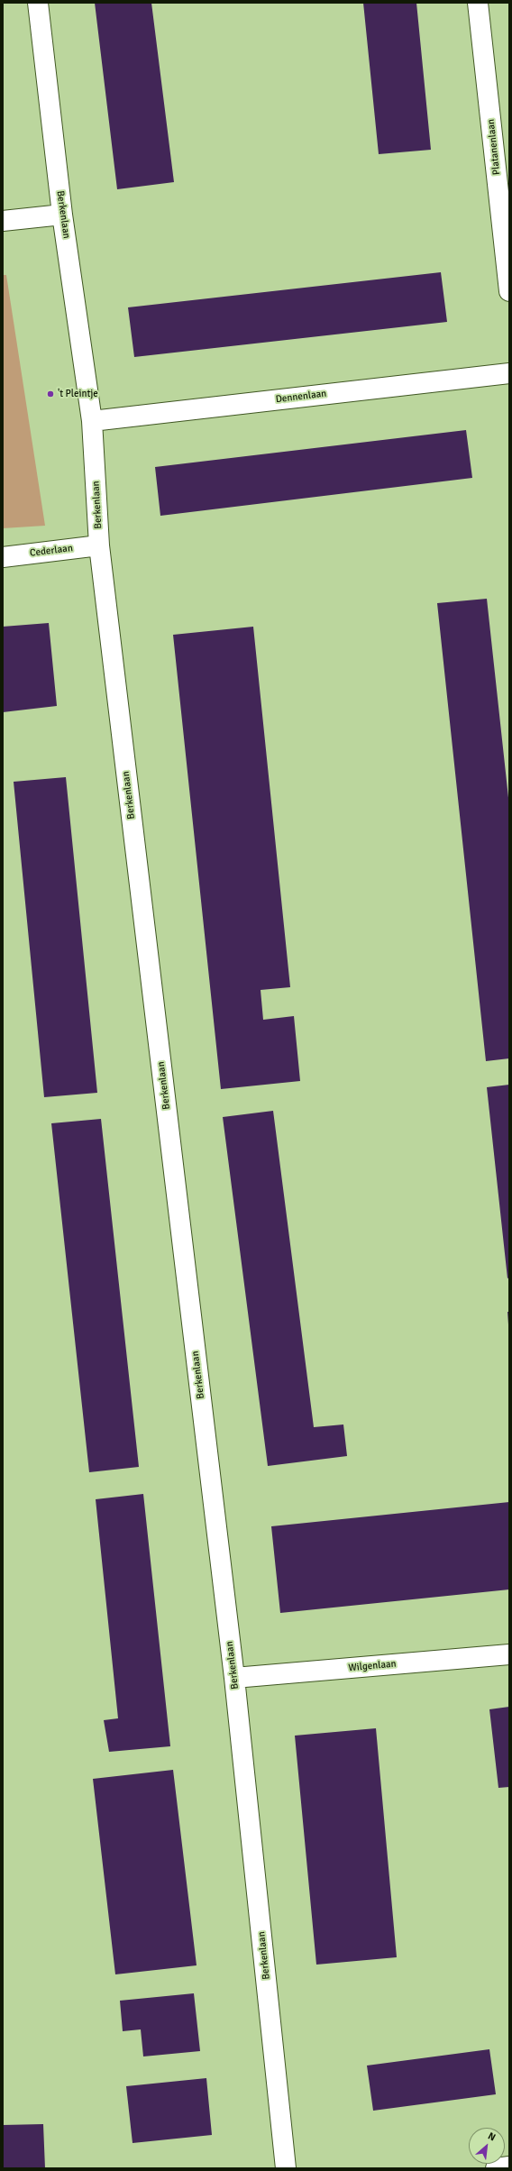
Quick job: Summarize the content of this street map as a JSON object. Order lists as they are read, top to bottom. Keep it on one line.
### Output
{"streets":{"street":["Platanenlaan","Berkenlaan","Dennenlaan","Cederlaan","Wilgenlaan"]},"crossings":[["Berkenlaan","Dennenlaan"],["Berkenlaan","Cederlaan"],["Berkenlaan","Wilgenlaan"]],"places":["'t Pleintje"],"north":"top right"}
